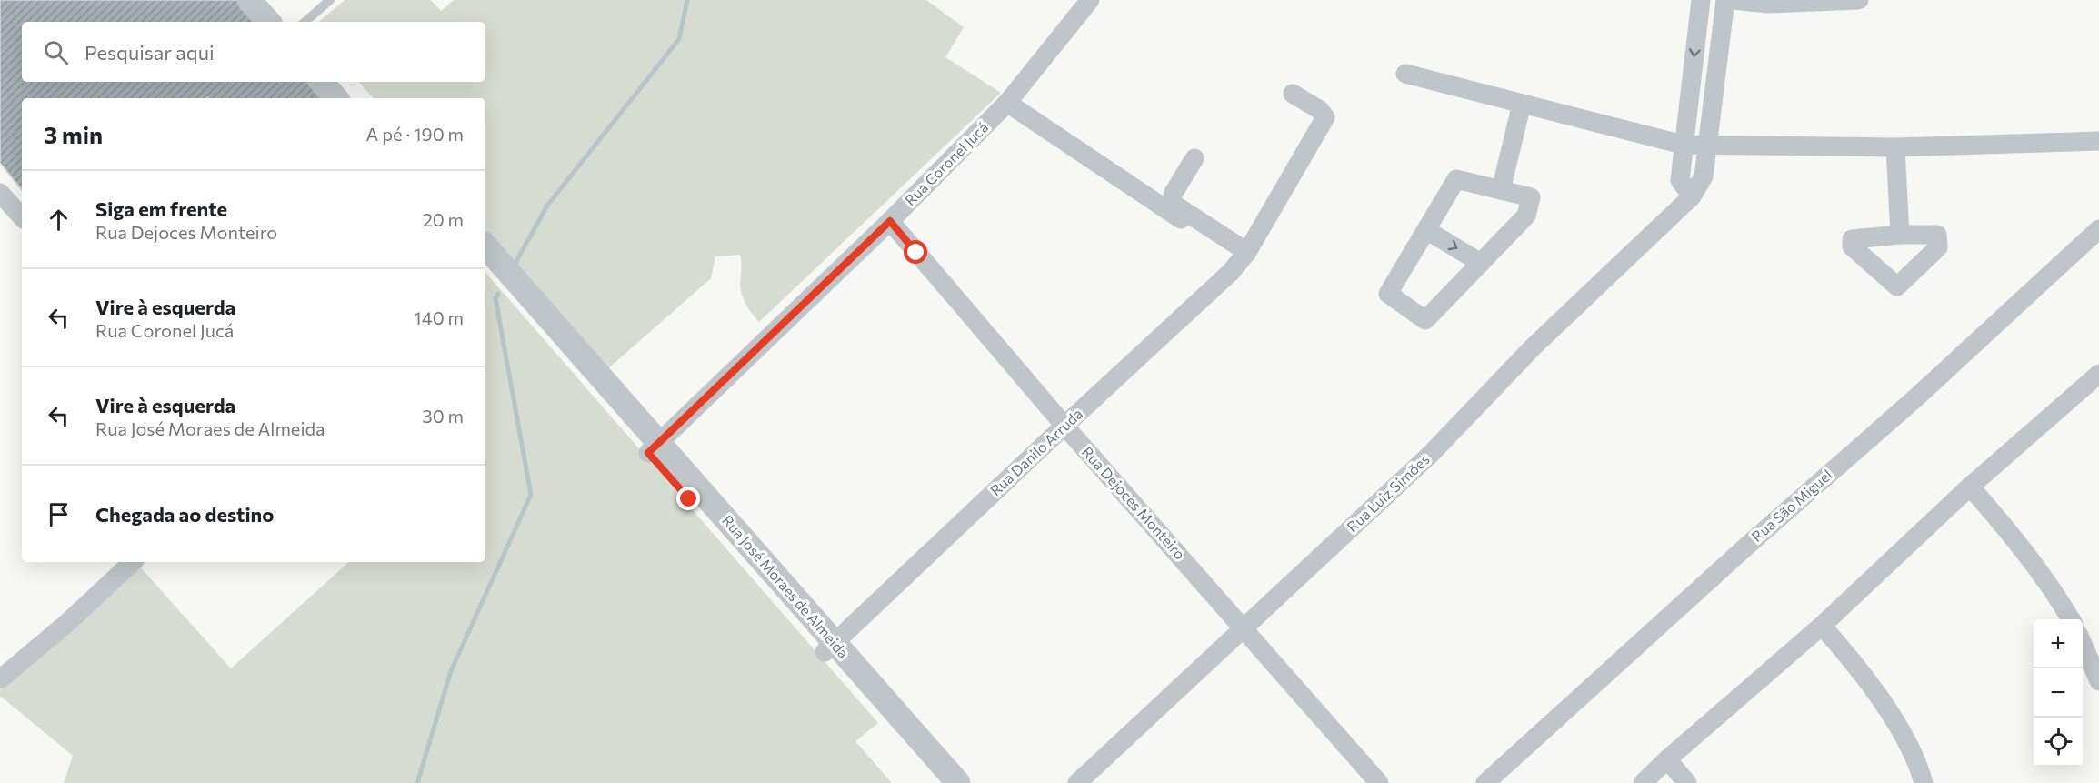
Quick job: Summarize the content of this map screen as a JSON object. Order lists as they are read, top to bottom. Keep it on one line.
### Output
{"streets":{"street":["Rua Coronel Jucá","Rua Danilo Arruda","Rua Luiz Simões","Rua Dejoces Monteiro","Rua São Miguel","Rua José Moraes de Almeida"]},"crossings":[["Rua Coronel Jucá","Rua Dejoces Monteiro"],["Rua Coronel Jucá","Rua José Moraes de Almeida"],["Rua Danilo Arruda","Rua Dejoces Monteiro"],["Rua Danilo Arruda","Rua José Moraes de Almeida"],["Rua Luiz Simões","Rua Dejoces Monteiro"]],"page":{"search":"Pesquisar aqui","heading":["3 min","A pé · 190 m"],"list":[["Siga em frente","Rua Dejoces Monteiro","20 m"],["Vire à esquerda","Rua Coronel Jucá","140 m"],["Vire à esquerda","Rua José Moraes de Almeida","30 m"],"Chegada ao destino"],"map_buttons":["+","−"]}}
